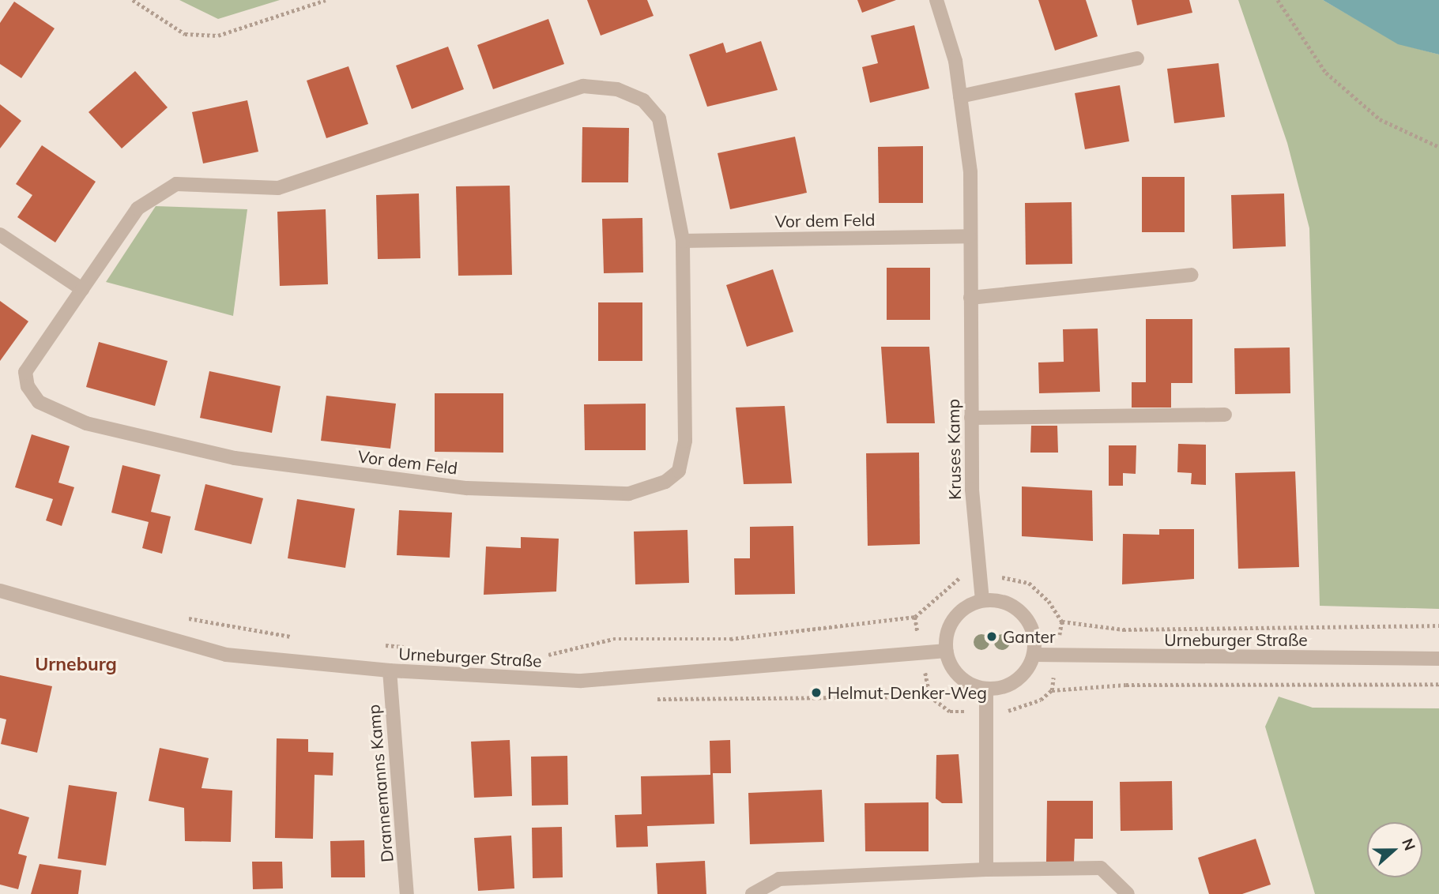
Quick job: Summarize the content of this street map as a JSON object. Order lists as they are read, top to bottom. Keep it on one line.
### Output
{"streets":{"street":["Vor dem Feld","Kruses Kamp","Urneburger Straße","Drannemanns Kamp"]},"crossings":[["Vor dem Feld","Kruses Kamp"],["Kruses Kamp","Urneburger Straße"],["Urneburger Straße","Drannemanns Kamp"]],"districts":["Urneburg"],"places":["Ganter","Helmut-Denker-Weg"],"north":"right"}
